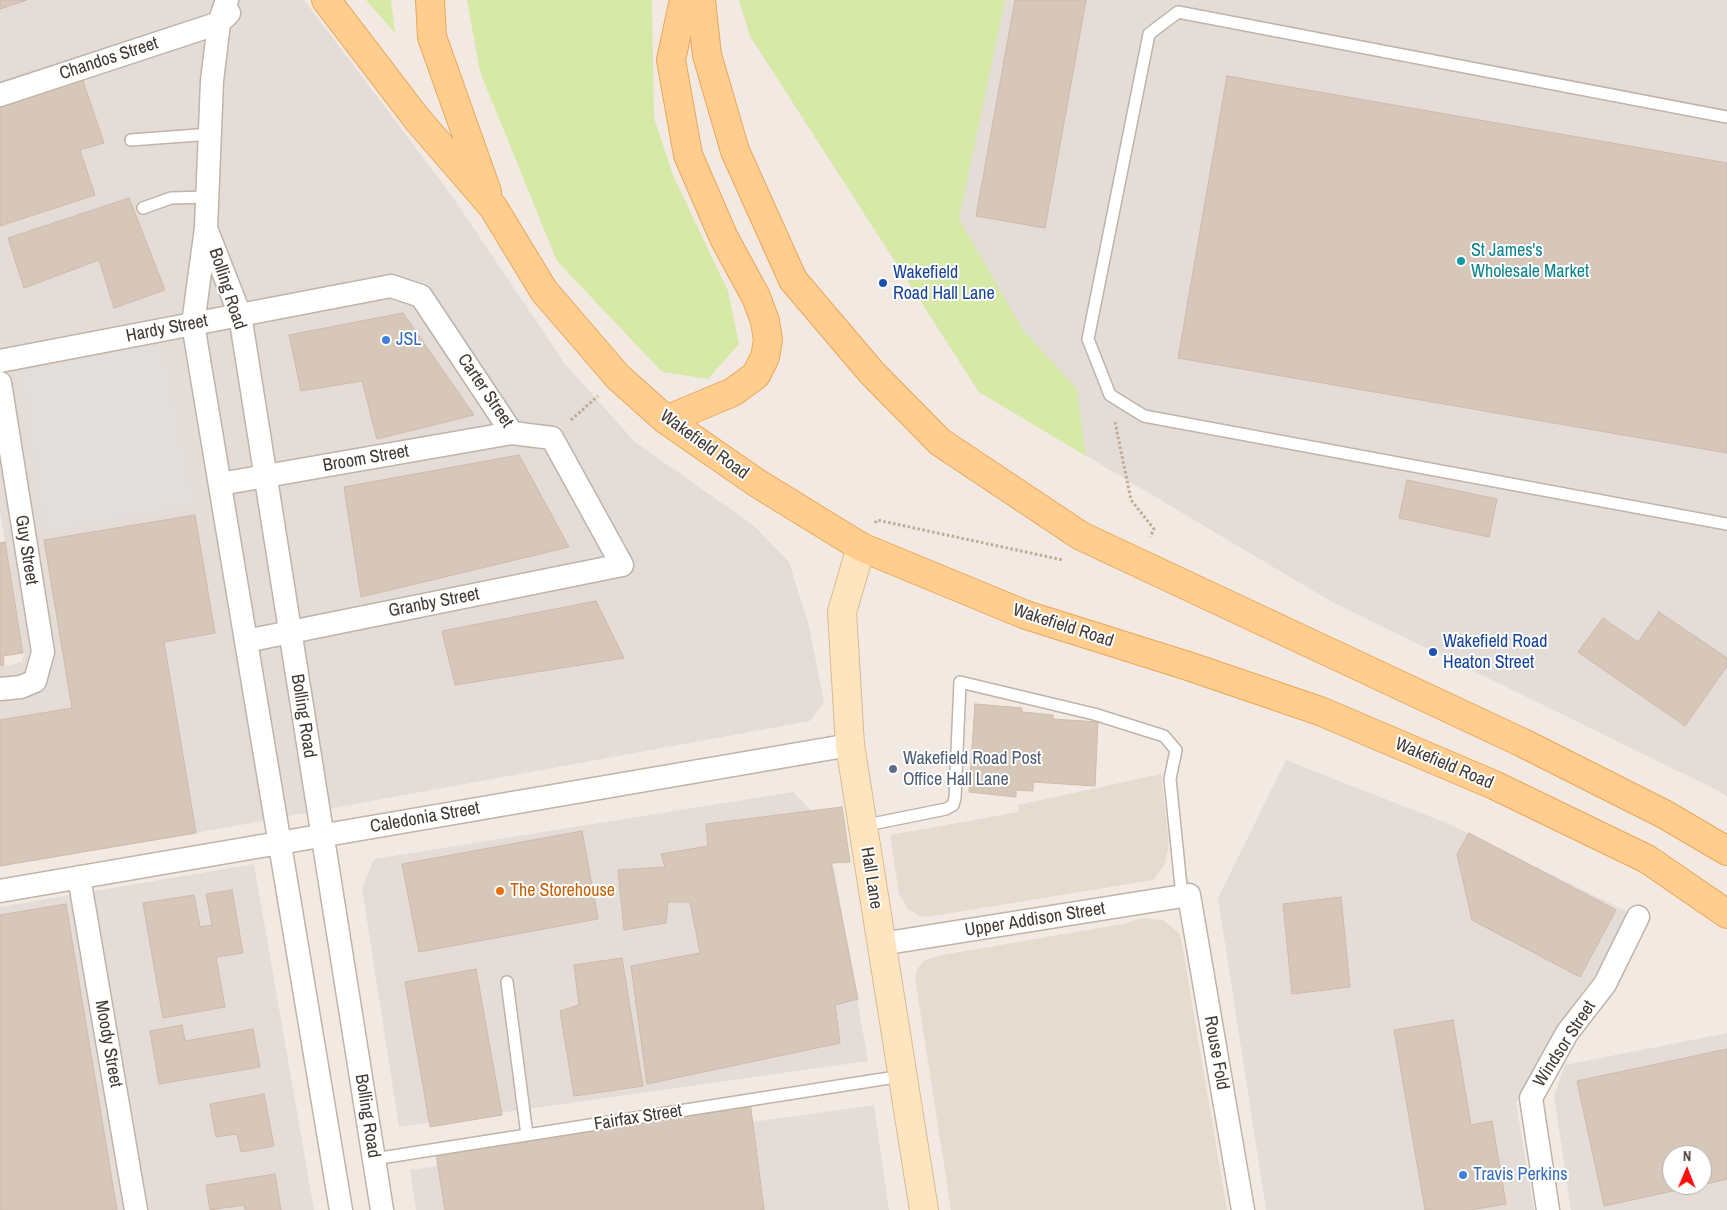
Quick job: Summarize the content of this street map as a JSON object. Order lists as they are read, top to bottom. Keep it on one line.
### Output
{"streets":{"main road":["Wakefield Road"],"street":["Chandos Street","Bolling Road","Hardy Street","Carter Street","Broom Street","Guy Street","Granby Street","Caledonia Street","Hall Lane","Upper Addison Street","Moody Street","Windsor Street","Rouse Fold"],"lane":["Fairfax Street"]},"crossings":[["Chandos Street","Bolling Road"],["Bolling Road","Hardy Street"],["Bolling Road","Broom Street"],["Bolling Road","Granby Street"],["Bolling Road","Caledonia Street"],["Bolling Road","Fairfax Street"],["Hardy Street","Carter Street"],["Carter Street","Broom Street"],["Carter Street","Granby Street"],["Wakefield Road","Hall Lane"],["Caledonia Street","Hall Lane"],["Caledonia Street","Moody Street"],["Hall Lane","Upper Addison Street"],["Hall Lane","Fairfax Street"],["Upper Addison Street","Rouse Fold"]],"places":["St James's Wholesale Market","Wakefield Road Hall Lane","JSL","Wakefield Road Heaton Street","Wakefield Road Post Office Hall Lane","The Storehouse","Travis Perkins"],"north":"top"}
